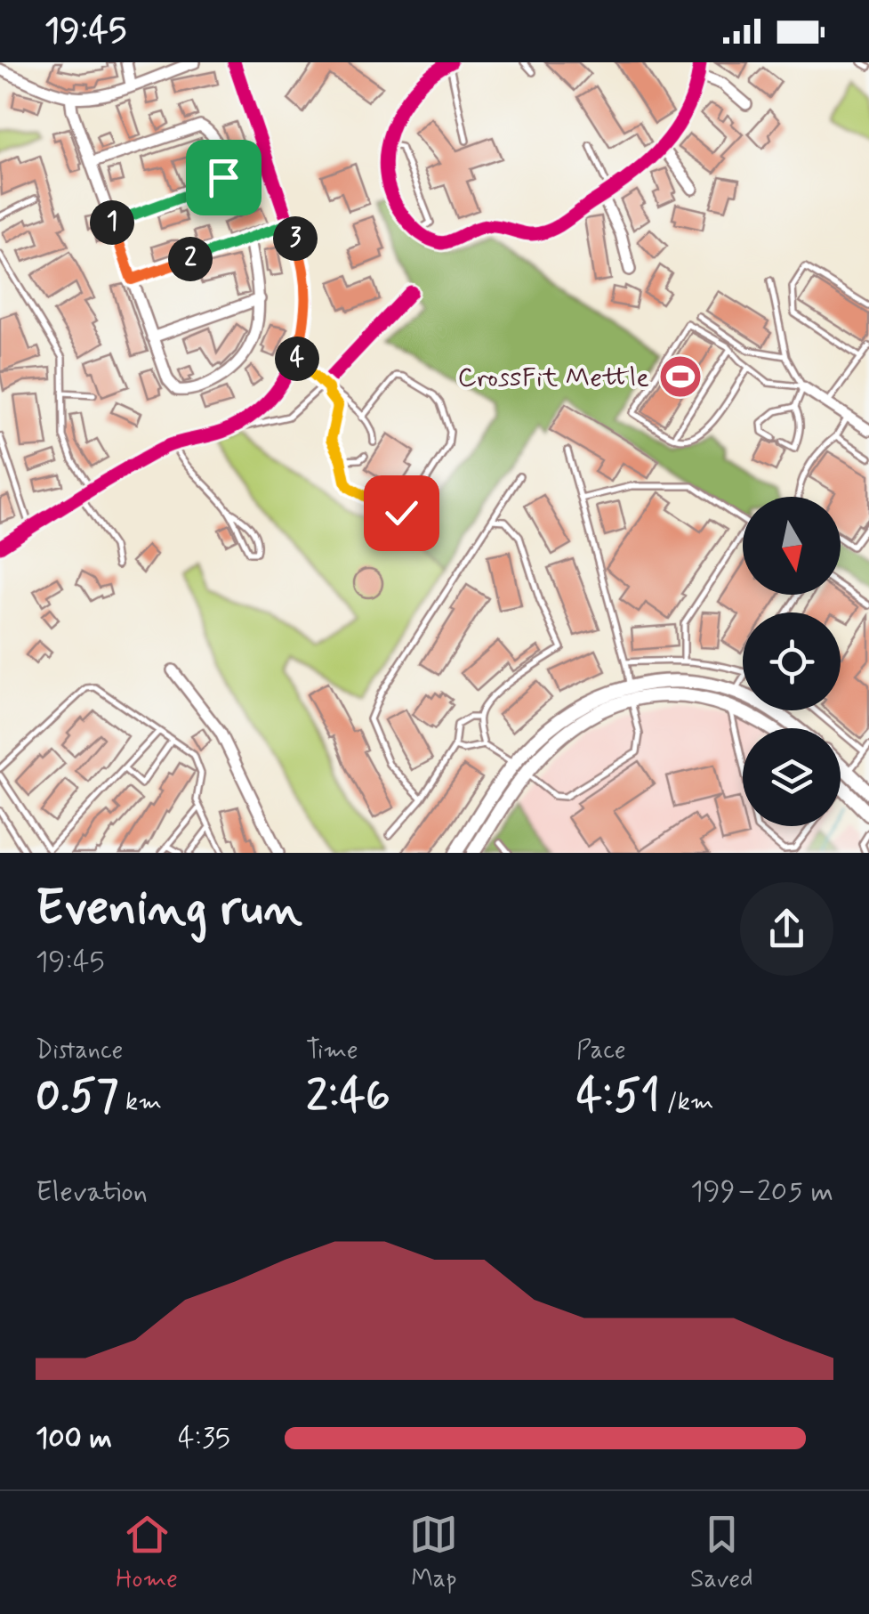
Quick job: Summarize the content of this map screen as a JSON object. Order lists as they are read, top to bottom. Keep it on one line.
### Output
{"places":{"sports":["CrossFit Mettle"]},"north":"bottom","page":{"status":"19:45","pins":["1","3","2","4"],"heading":["Evening run","19:45"],"stats":[["Distance","0.57 km"],["Time","2:46"],["Pace","4:51 /km"]],"chart":["Elevation","199–205 m"],"list":[{"name":"100 m","note":"4:35"}],"tabs":["Home","Map","Saved"]}}
